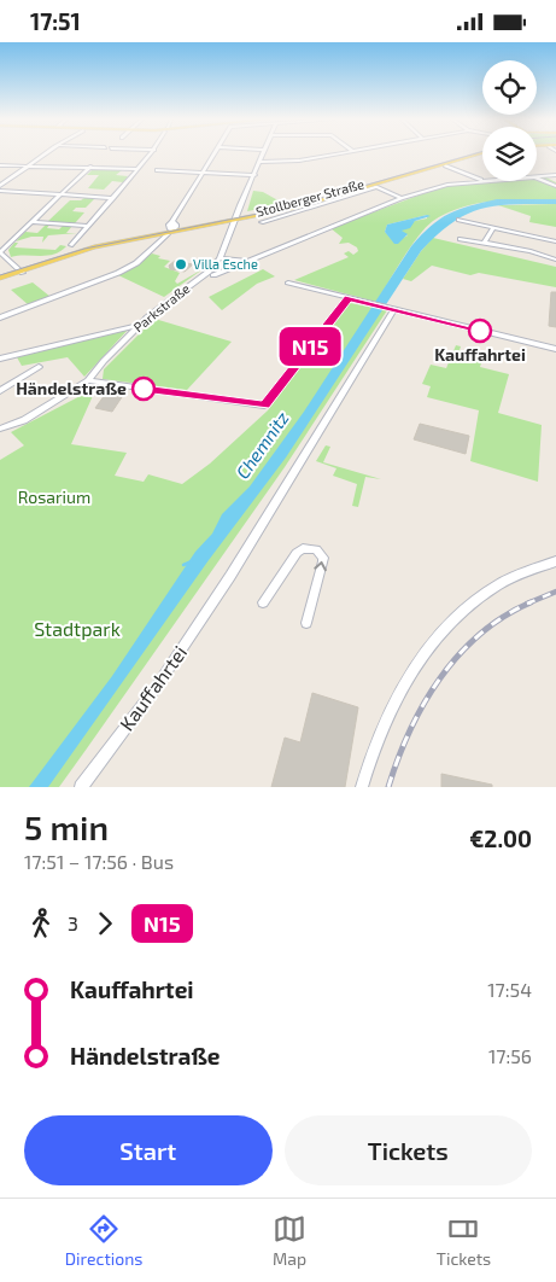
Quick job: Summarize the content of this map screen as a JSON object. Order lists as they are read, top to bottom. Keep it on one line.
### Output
{"streets":{"main road":["Stollberger Straße"],"street":["Parkstraße","Kauffahrtei"]},"water":["Chemnitz"],"parks":["Rosarium","Stadtpark"],"places":["Villa Esche","Kauffahrtei","Händelstraße"],"lines":["bus line N15"],"page":{"status":"17:51","on_map":"N15","heading":["5 min","17:51 – 17:56 · Bus","€2.00"],"legs":["3","N15"],"list":[{"name":"Kauffahrtei","value":"17:54"},{"name":"Händelstraße","value":"17:56"}],"buttons":["Start","Tickets"],"tabs":["Directions","Map","Tickets"]}}
